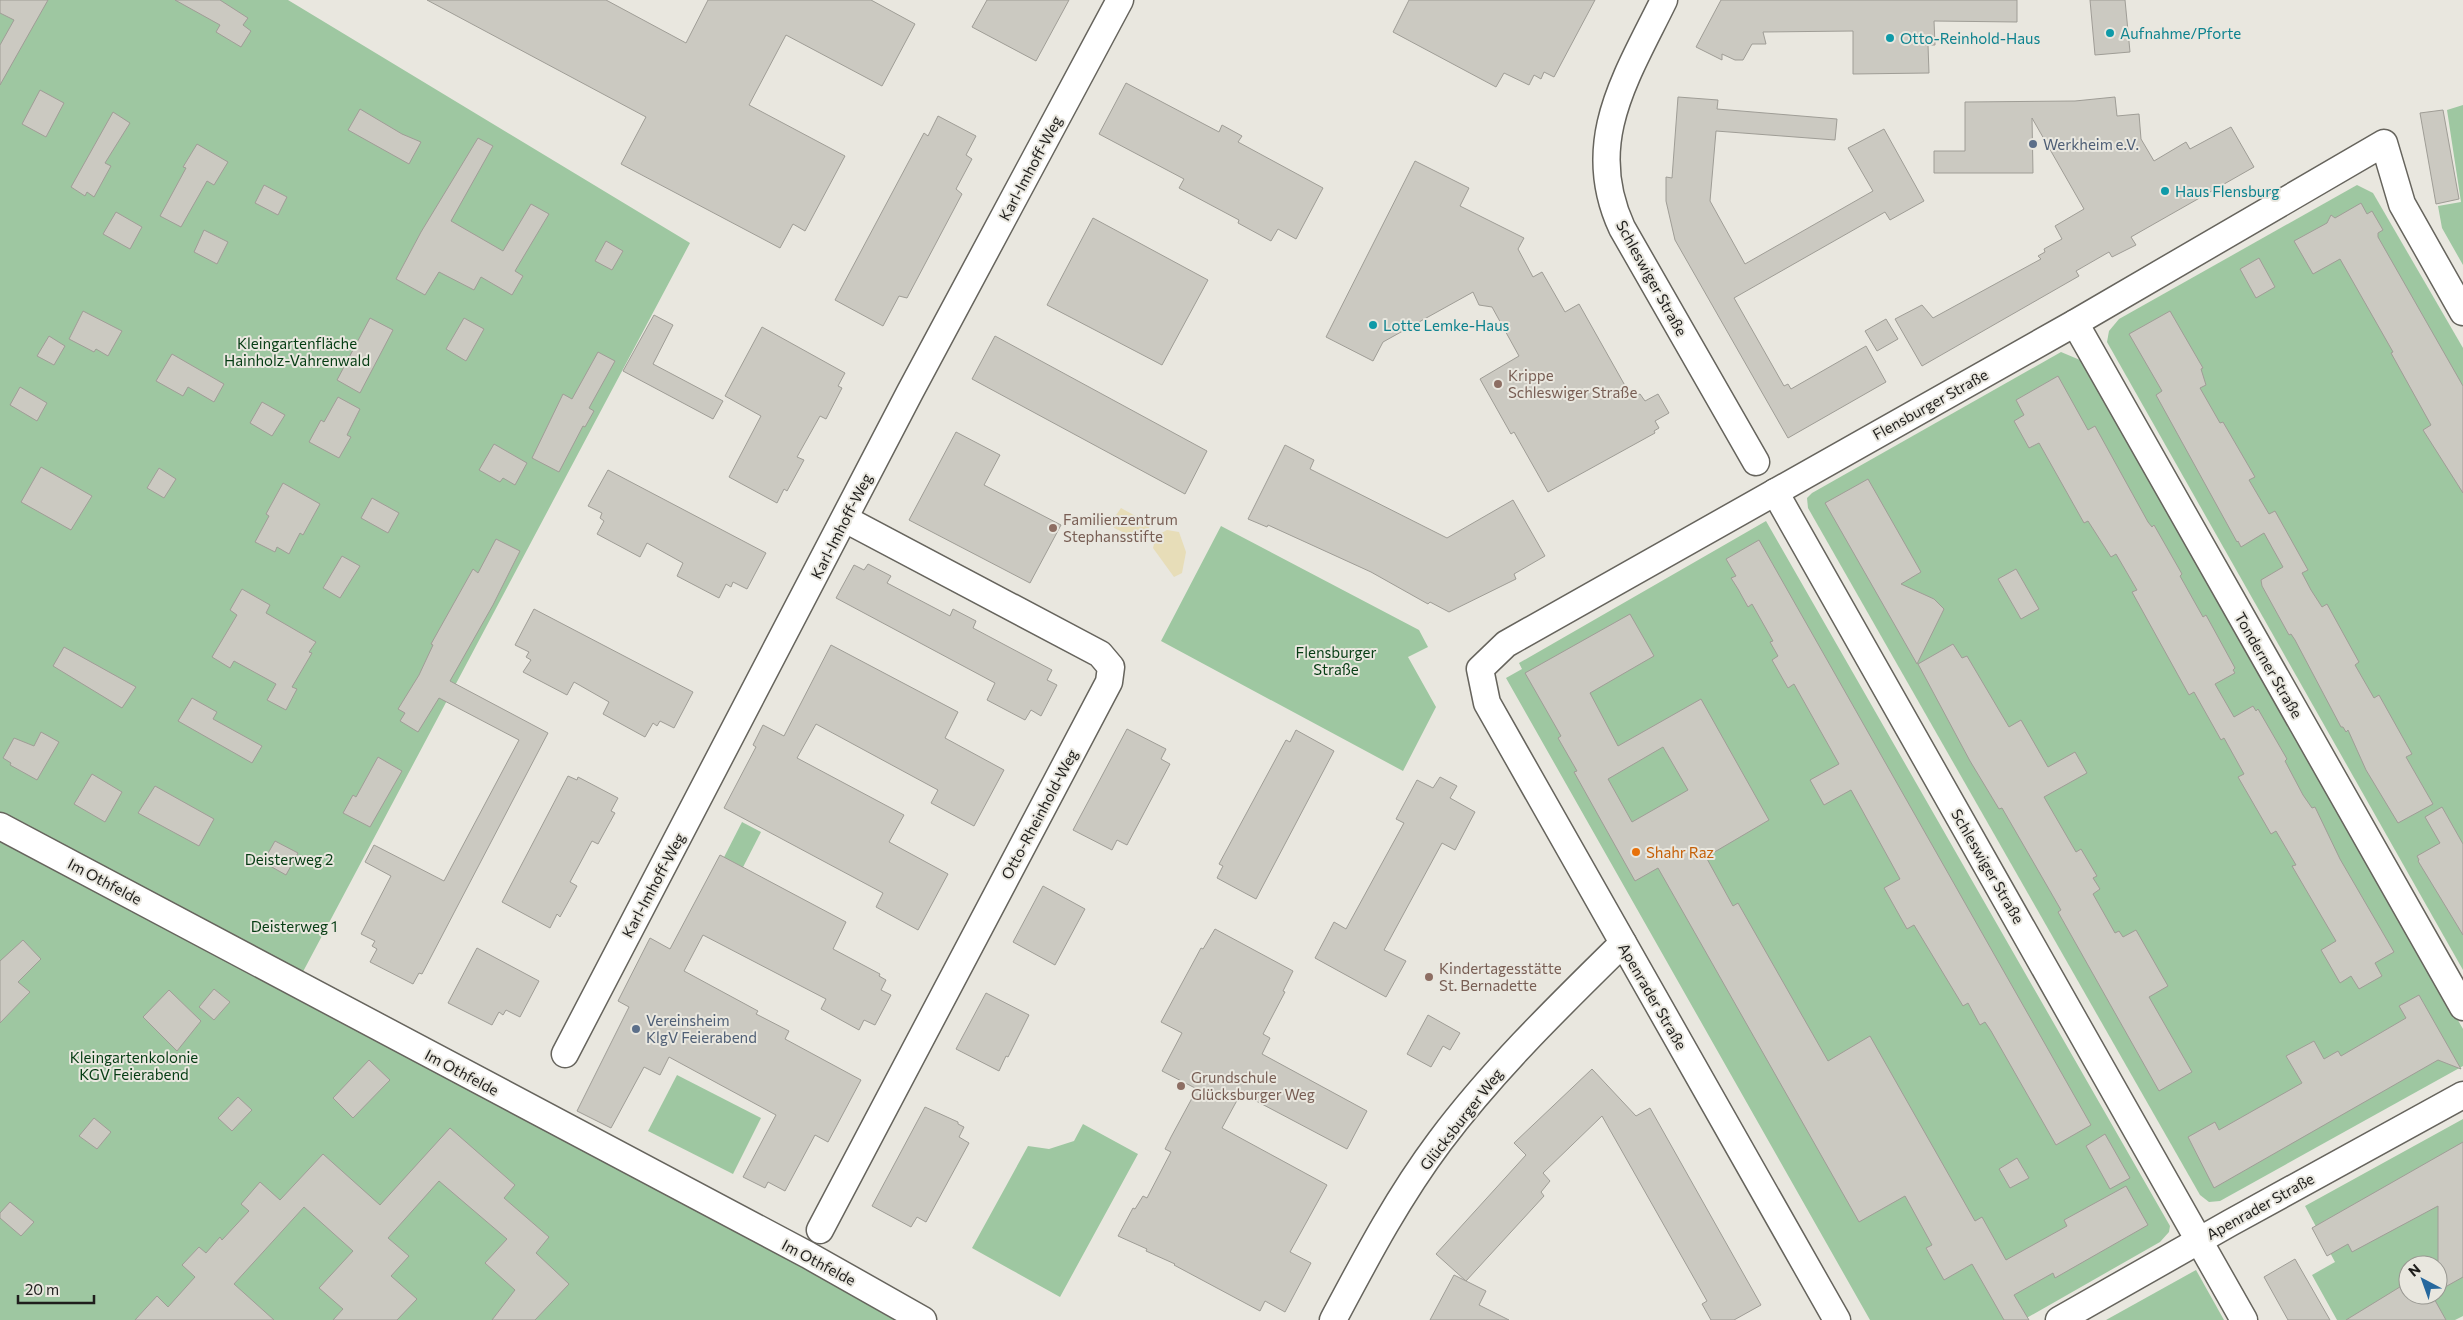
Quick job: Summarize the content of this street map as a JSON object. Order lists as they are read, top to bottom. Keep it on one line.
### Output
{"streets":{"street":["Karl-Imhoff-Weg","Schleswiger Straße","Flensburger Straße","Tonderner Straße","Otto-Rheinhold-Weg","Im Othfelde","Apenrader Straße","Glücksburger Weg"]},"crossings":[["Karl-Imhoff-Weg","Otto-Rheinhold-Weg"],["Schleswiger Straße","Flensburger Straße"],["Schleswiger Straße","Apenrader Straße"],["Flensburger Straße","Tonderner Straße"],["Flensburger Straße","Apenrader Straße"],["Apenrader Straße","Glücksburger Weg"]],"parks":["Kleingartenfläche Hainholz-Vahrenwald","Flensburger Straße","Deisterweg 2","Deisterweg 1","Kleingartenkolonie KGV Feierabend"],"places":["Aufnahme/Pforte","Otto-Reinhold-Haus","Werkheim e.V.","Haus Flensburg","Lotte Lemke-Haus","Krippe Schleswiger Straße","Familienzentrum Stephansstifte","Shahr Raz","Kindertagesstätte St. Bernadette","Vereinsheim KlgV Feierabend","Grundschule Glücksburger Weg"],"scale_bar":"20 m","north":"top left"}
